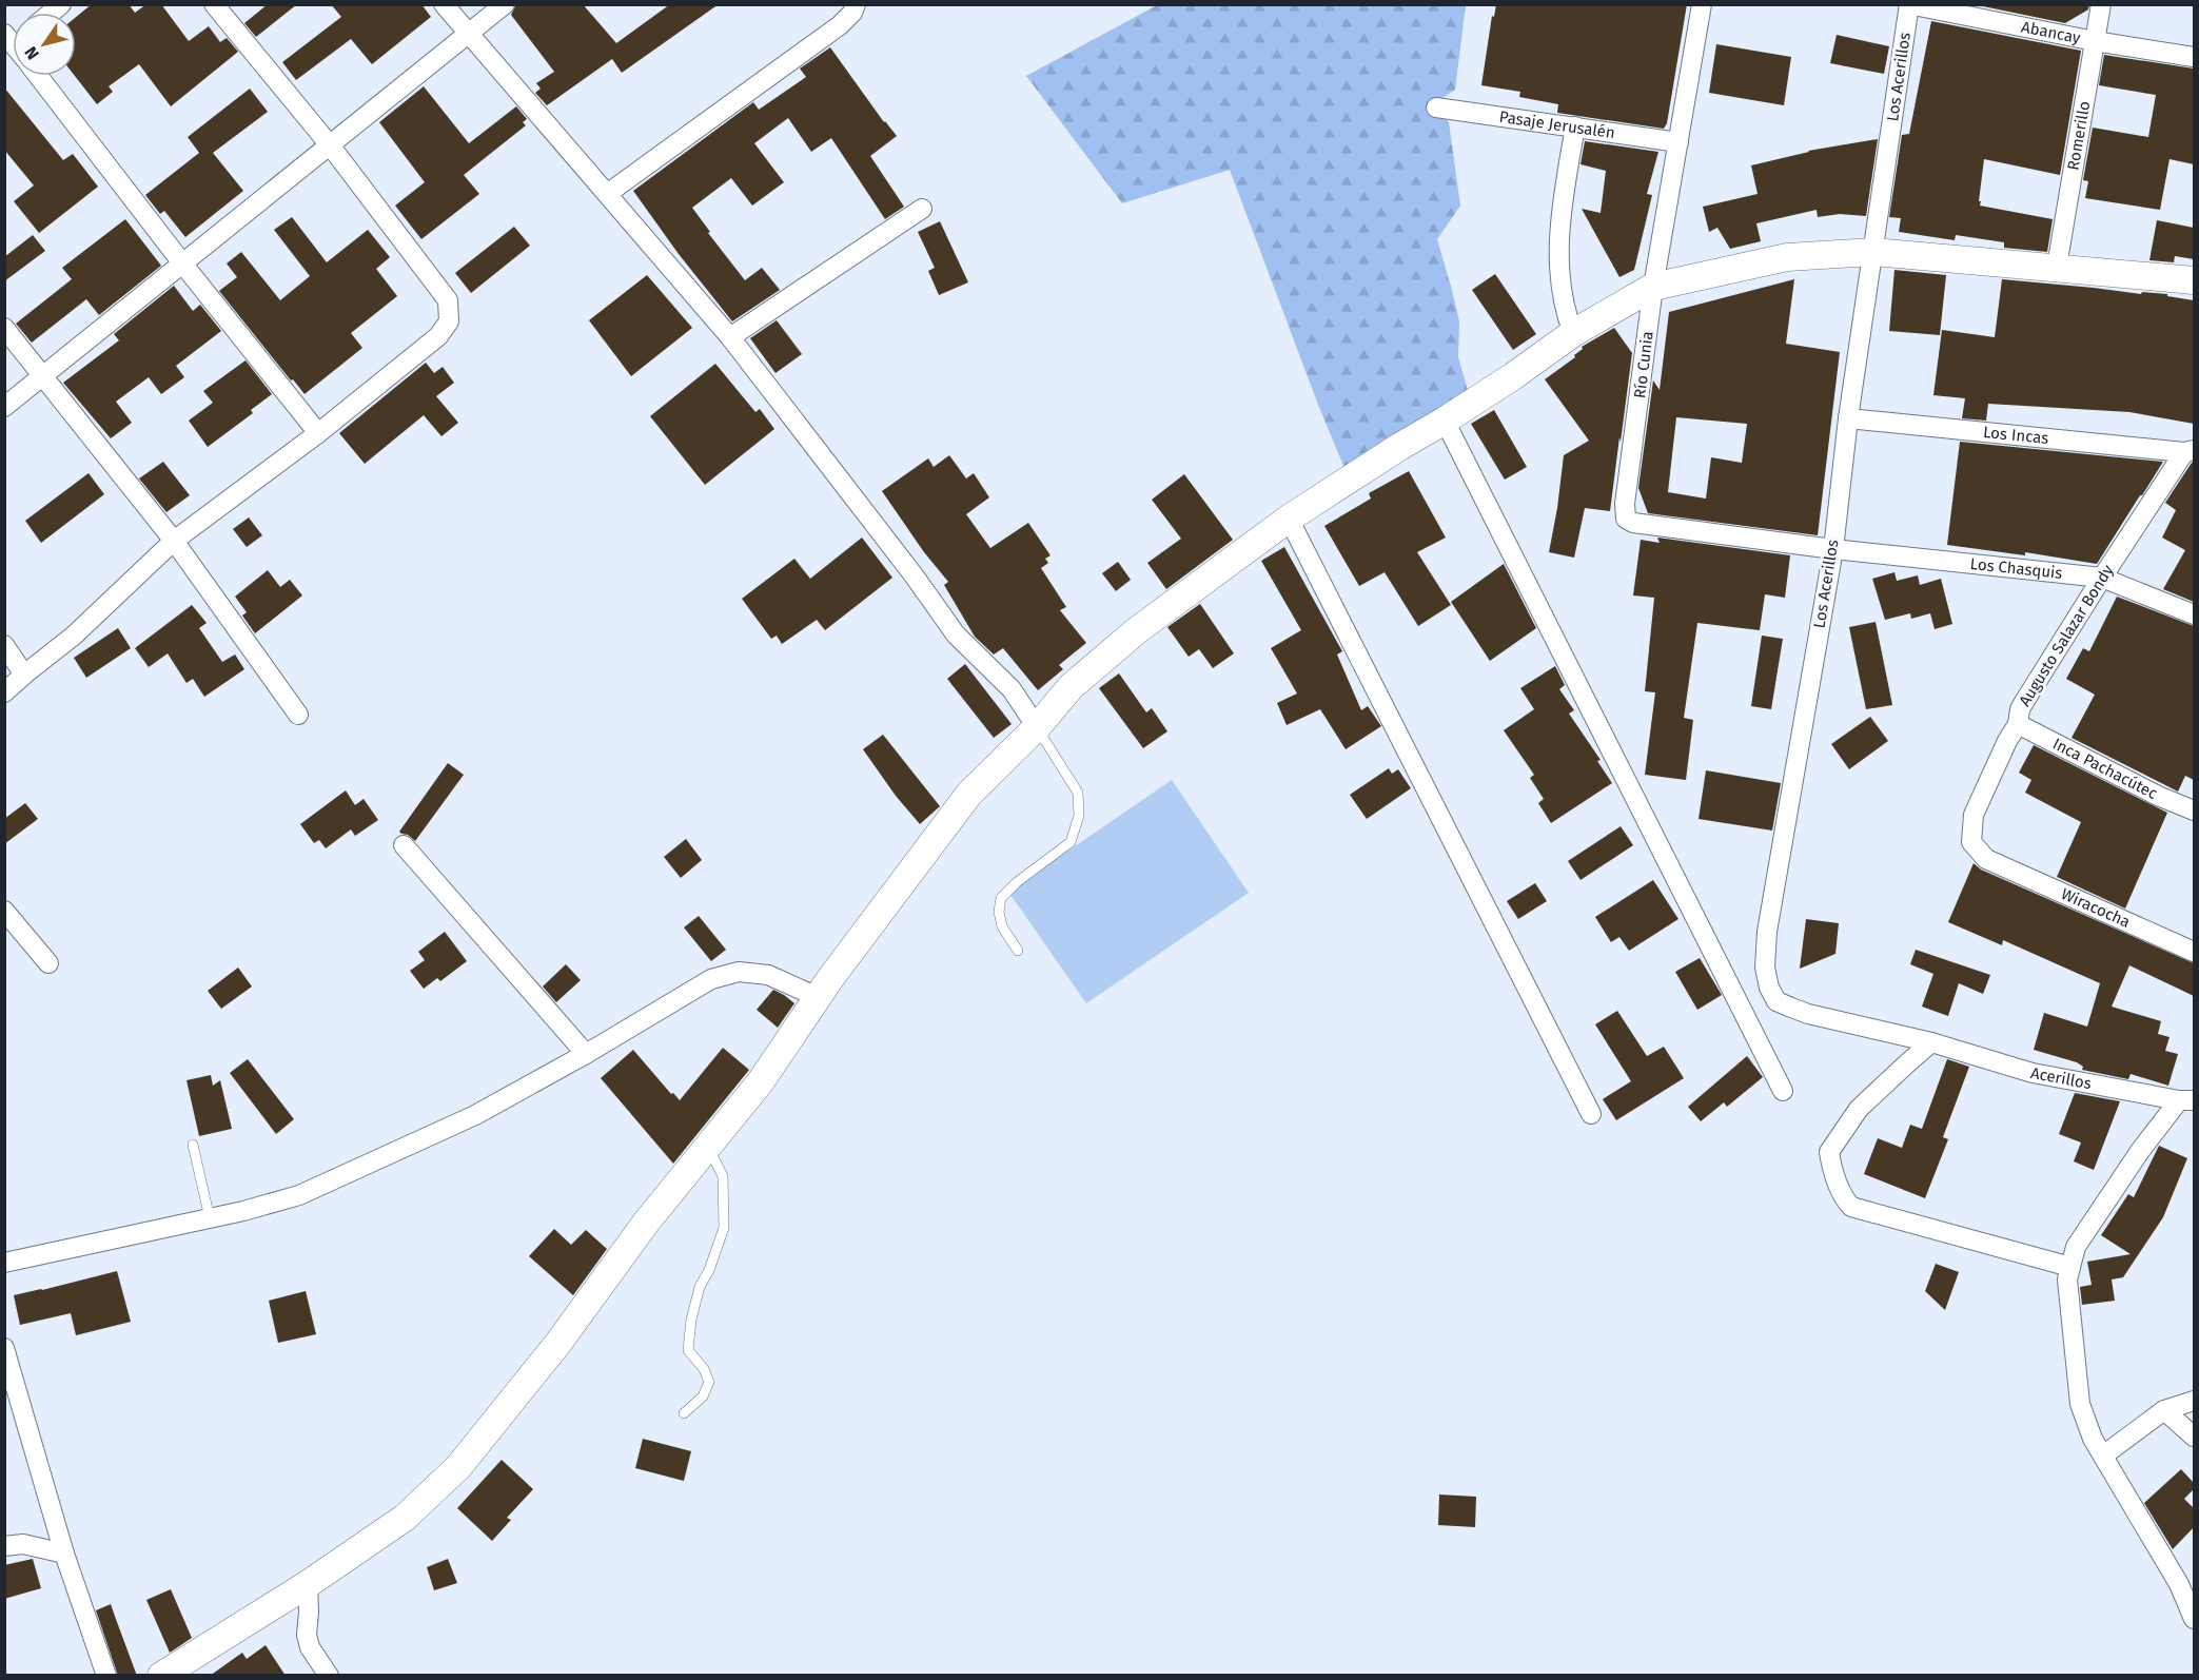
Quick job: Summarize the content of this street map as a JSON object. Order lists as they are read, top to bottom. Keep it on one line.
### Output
{"streets":{"street":["Abancay","Los Acerillos","Pasaje Jerusalén","Romerillo","Río Cunia","Los Incas","Los Chasquis","Augusto Salazar Bondy","Inca Pachacútec","Wiracocha","Acerillos"]},"crossings":[["Abancay","Los Acerillos"],["Abancay","Romerillo"],["Los Acerillos","Río Cunia"],["Los Acerillos","Los Incas"],["Los Acerillos","Los Chasquis"],["Los Acerillos","Acerillos"],["Pasaje Jerusalén","Río Cunia"],["Río Cunia","Los Chasquis"],["Los Incas","Augusto Salazar Bondy"],["Los Chasquis","Augusto Salazar Bondy"],["Augusto Salazar Bondy","Inca Pachacútec"],["Augusto Salazar Bondy","Wiracocha"]],"north":"bottom left"}
